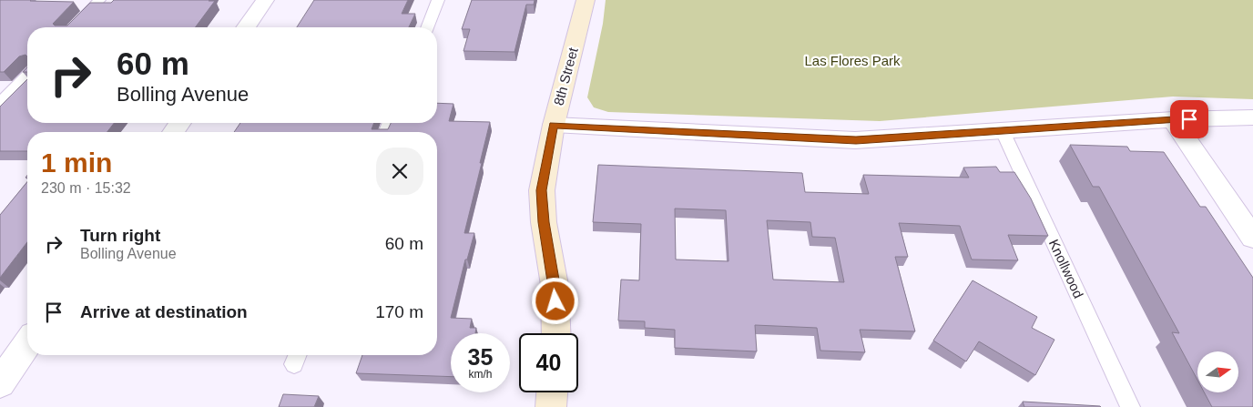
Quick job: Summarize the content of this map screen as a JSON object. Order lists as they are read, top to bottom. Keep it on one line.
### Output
{"streets":{"street":["8th Street"],"lane":["Knollwood"]},"parks":["Las Flores Park"],"north":"right","page":{"turn":["60 m","Bolling Avenue"],"heading":["1 min","230 m · 15:32"],"list":[{"name":"Turn right","note":"Bolling Avenue","value":"60 m"},{"name":"Arrive at destination","value":"170 m"}],"speed":"35 km/h","limit":"40"}}
